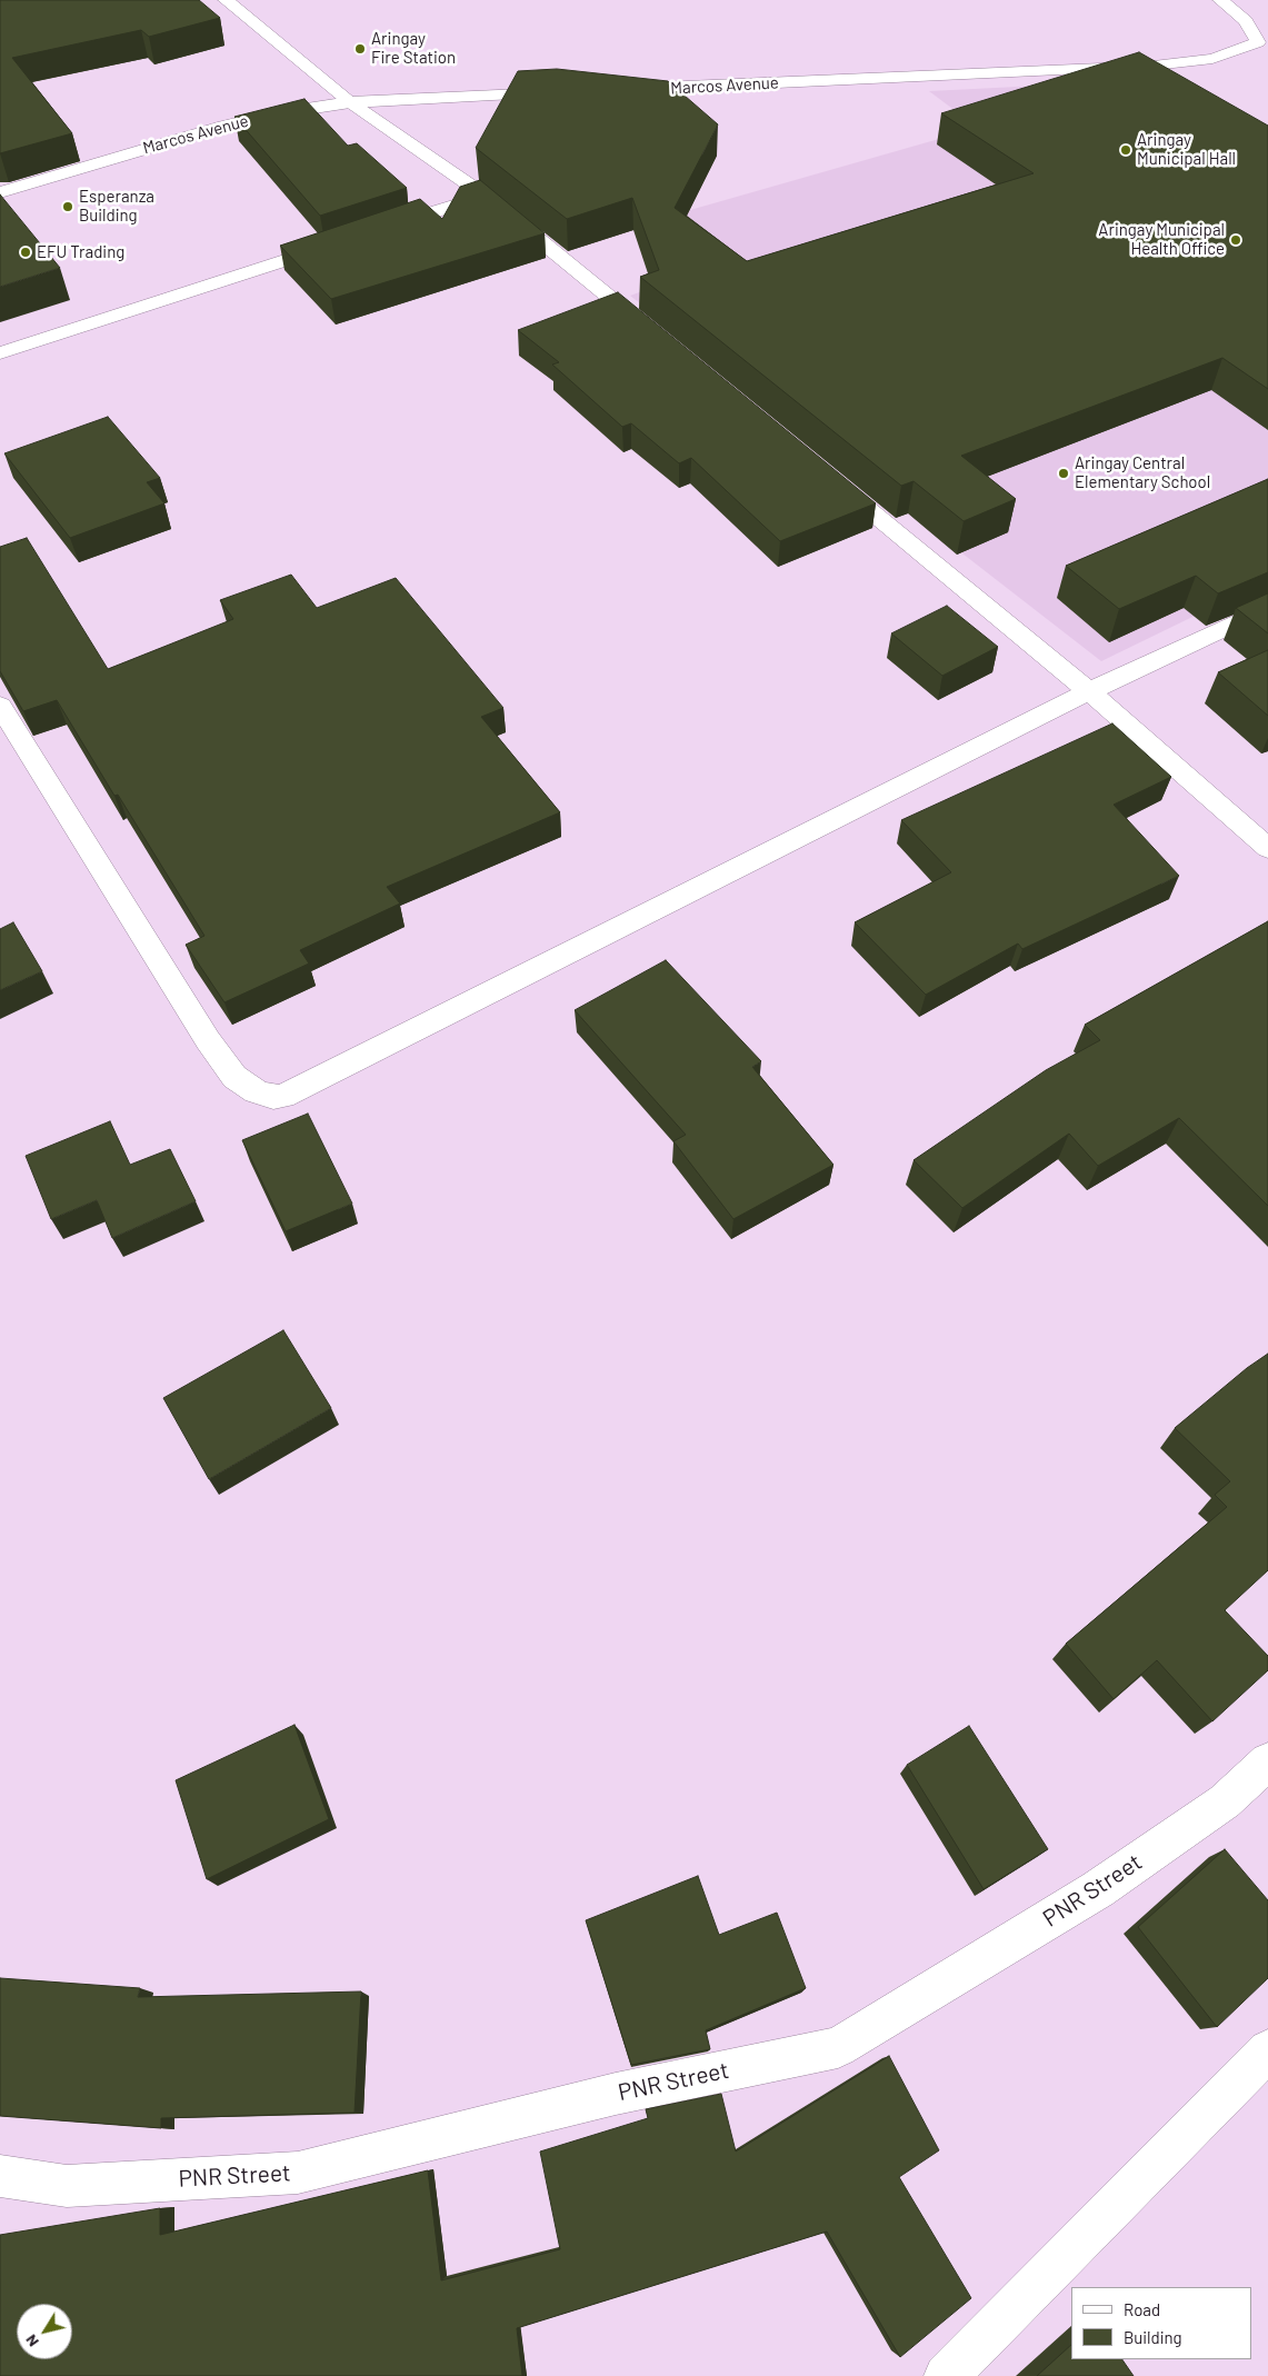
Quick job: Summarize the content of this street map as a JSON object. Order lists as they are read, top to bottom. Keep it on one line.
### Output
{"streets":{"street":["Marcos Avenue","PNR Street"]},"places":["Aringay Fire Station","Aringay Municipal Hall","Esperanza Building","Aringay Municipal Health Office","EFU Trading","Aringay Central Elementary School"],"legend":["Road","Building"],"north":"bottom left"}
